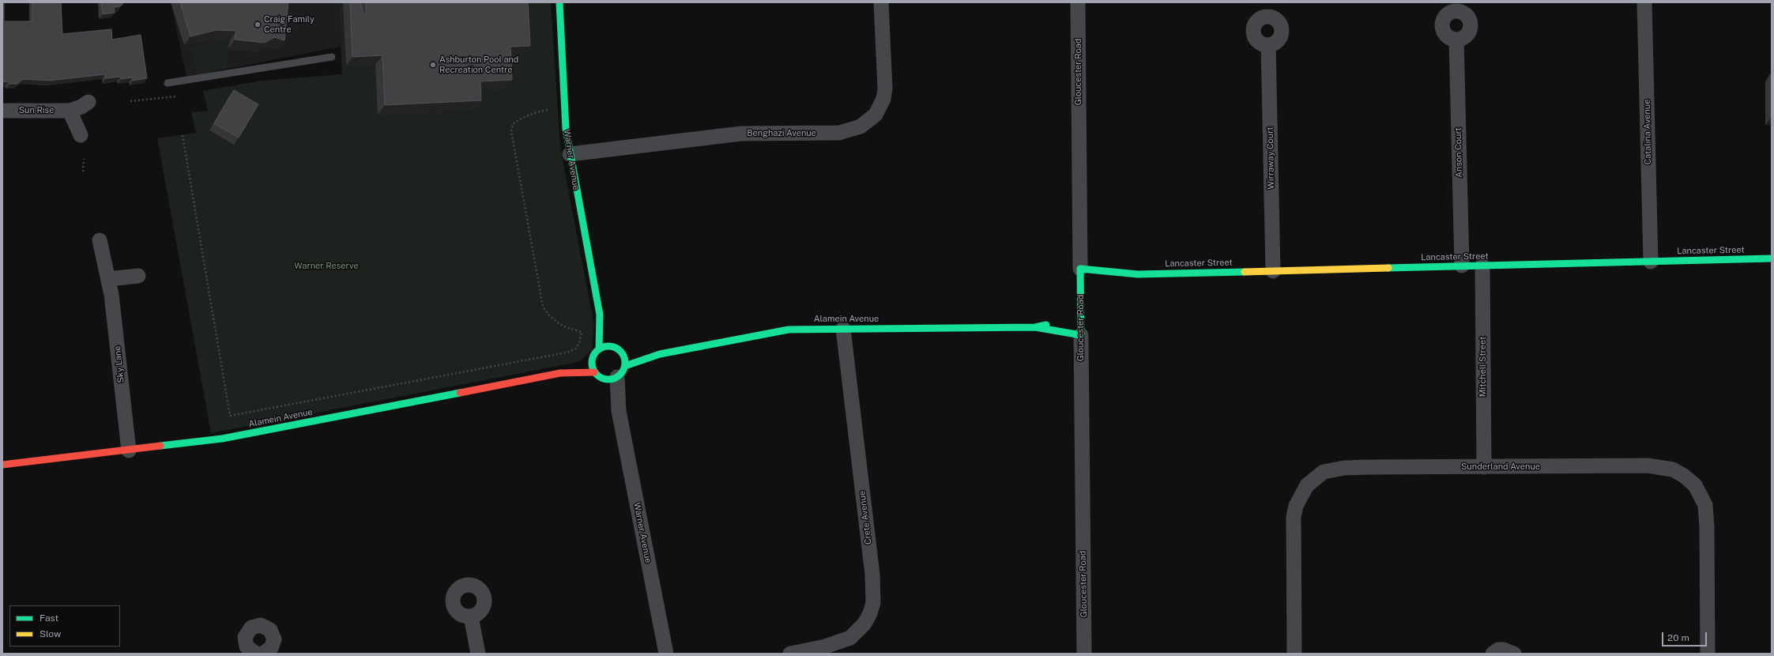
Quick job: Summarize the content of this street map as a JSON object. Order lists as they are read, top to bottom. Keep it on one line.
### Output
{"streets":{"street":["Gloucester Road","Sun Rise","Catalina Avenue","Benghazi Avenue","Anson Court","Wirraway Court","Warner Avenue","Lancaster Street","Alamein Avenue","Sky Lane","Mitchell Street","Sunderland Avenue","Crete Avenue"]},"crossings":[["Gloucester Road","Lancaster Street"],["Gloucester Road","Alamein Avenue"],["Catalina Avenue","Lancaster Street"],["Benghazi Avenue","Warner Avenue"],["Anson Court","Lancaster Street"],["Wirraway Court","Lancaster Street"],["Warner Avenue","Alamein Avenue"],["Lancaster Street","Mitchell Street"],["Alamein Avenue","Sky Lane"],["Alamein Avenue","Crete Avenue"],["Mitchell Street","Sunderland Avenue"]],"parks":["Warner Reserve"],"places":["Craig Family Centre","Ashburton Pool and Recreation Centre"],"legend":["Fast","Slow"],"scale_bar":"20 m"}
